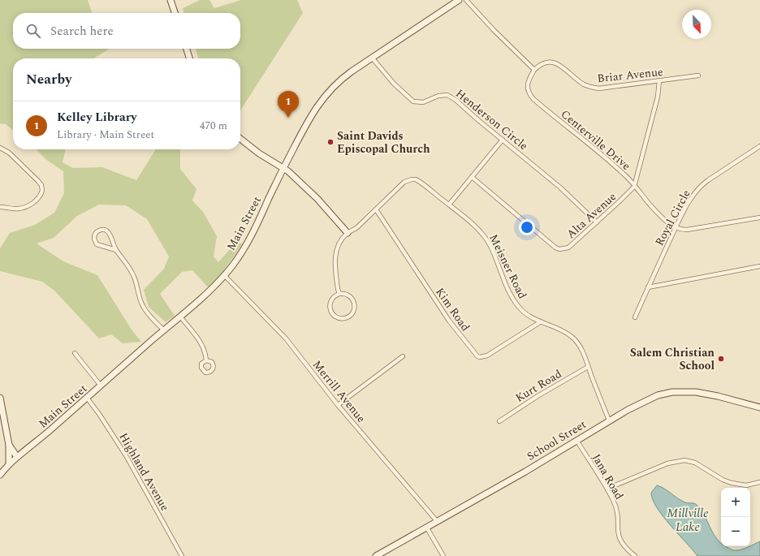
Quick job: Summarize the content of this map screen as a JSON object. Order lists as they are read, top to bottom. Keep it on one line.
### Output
{"streets":{"street":["Briar Avenue","Henderson Circle","Centerville Drive","Alta Avenue","Royal Circle","Main Street","Meisner Road","Kim Road","Kurt Road","Merrill Avenue","School Street","Highland Avenue","Jana Road"]},"crossings":[["Briar Avenue","Centerville Drive"],["Briar Avenue","Alta Avenue"],["Henderson Circle","Alta Avenue"],["Henderson Circle","Main Street"],["Centerville Drive","Alta Avenue"],["Centerville Drive","Royal Circle"],["Main Street","Merrill Avenue"],["Main Street","Highland Avenue"],["Meisner Road","Kim Road"],["Meisner Road","Kurt Road"],["Meisner Road","School Street"],["Merrill Avenue","School Street"],["School Street","Jana Road"]],"water":["Millville Lake"],"places":["Saint Davids Episcopal Church","Salem Christian School"],"north":"bottom right","page":{"search":"Search here","heading":"Nearby","pins":"1","list":[{"mark":"1","name":"Kelley Library","note":"Library · Main Street","value":"470 m"}],"map_buttons":["+","−"]}}
